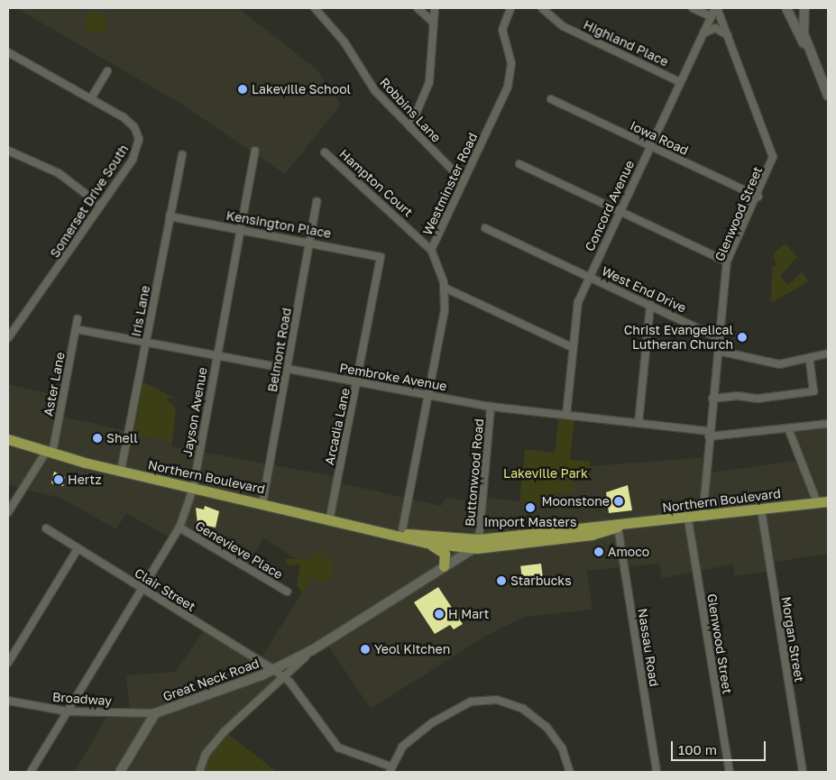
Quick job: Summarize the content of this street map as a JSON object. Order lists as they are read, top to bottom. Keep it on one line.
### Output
{"streets":{"main road":["Northern Boulevard","Great Neck Road"],"street":["Highland Place","Robbins Lane","Iowa Road","Hampton Court","Westminster Road","Somerset Drive South","Concord Avenue","Glenwood Street","Kensington Place","West End Drive","Iris Lane","Belmont Road","Pembroke Avenue","Aster Lane","Jayson Avenue","Arcadia Lane","Buttonwood Road","Genevieve Place","Clair Street","Morgan Street","Nassau Road","Broadway"]},"crossings":[["Highland Place","Concord Avenue"],["Robbins Lane","Westminster Road"],["Iowa Road","Concord Avenue"],["Iowa Road","Glenwood Street"],["Hampton Court","Westminster Road"],["Westminster Road","Pembroke Avenue"],["Westminster Road","Northern Boulevard"],["Concord Avenue","Glenwood Street"],["Concord Avenue","West End Drive"],["Concord Avenue","Pembroke Avenue"],["Glenwood Street","West End Drive"],["Glenwood Street","Pembroke Avenue"],["Glenwood Street","Northern Boulevard"],["Kensington Place","Iris Lane"],["Kensington Place","Belmont Road"],["Kensington Place","Jayson Avenue"],["Kensington Place","Arcadia Lane"],["Iris Lane","Pembroke Avenue"],["Iris Lane","Northern Boulevard"],["Belmont Road","Pembroke Avenue"],["Belmont Road","Northern Boulevard"],["Pembroke Avenue","Aster Lane"],["Pembroke Avenue","Jayson Avenue"],["Pembroke Avenue","Arcadia Lane"],["Pembroke Avenue","Buttonwood Road"],["Aster Lane","Northern Boulevard"],["Jayson Avenue","Northern Boulevard"],["Jayson Avenue","Genevieve Place"],["Jayson Avenue","Clair Street"],["Jayson Avenue","Broadway"],["Arcadia Lane","Northern Boulevard"],["Buttonwood Road","Northern Boulevard"],["Buttonwood Road","Great Neck Road"],["Northern Boulevard","Morgan Street"],["Northern Boulevard","Nassau Road"],["Northern Boulevard","Great Neck Road"],["Clair Street","Great Neck Road"],["Great Neck Road","Broadway"]],"parks":["Lakeville Park"],"places":["Lakeville School","Christ Evangelical Lutheran Church","Shell","Hertz","Moonstone","Import Masters","Amoco","Starbucks","H Mart","Yeol Kitchen"],"scale_bar":"100 m"}
